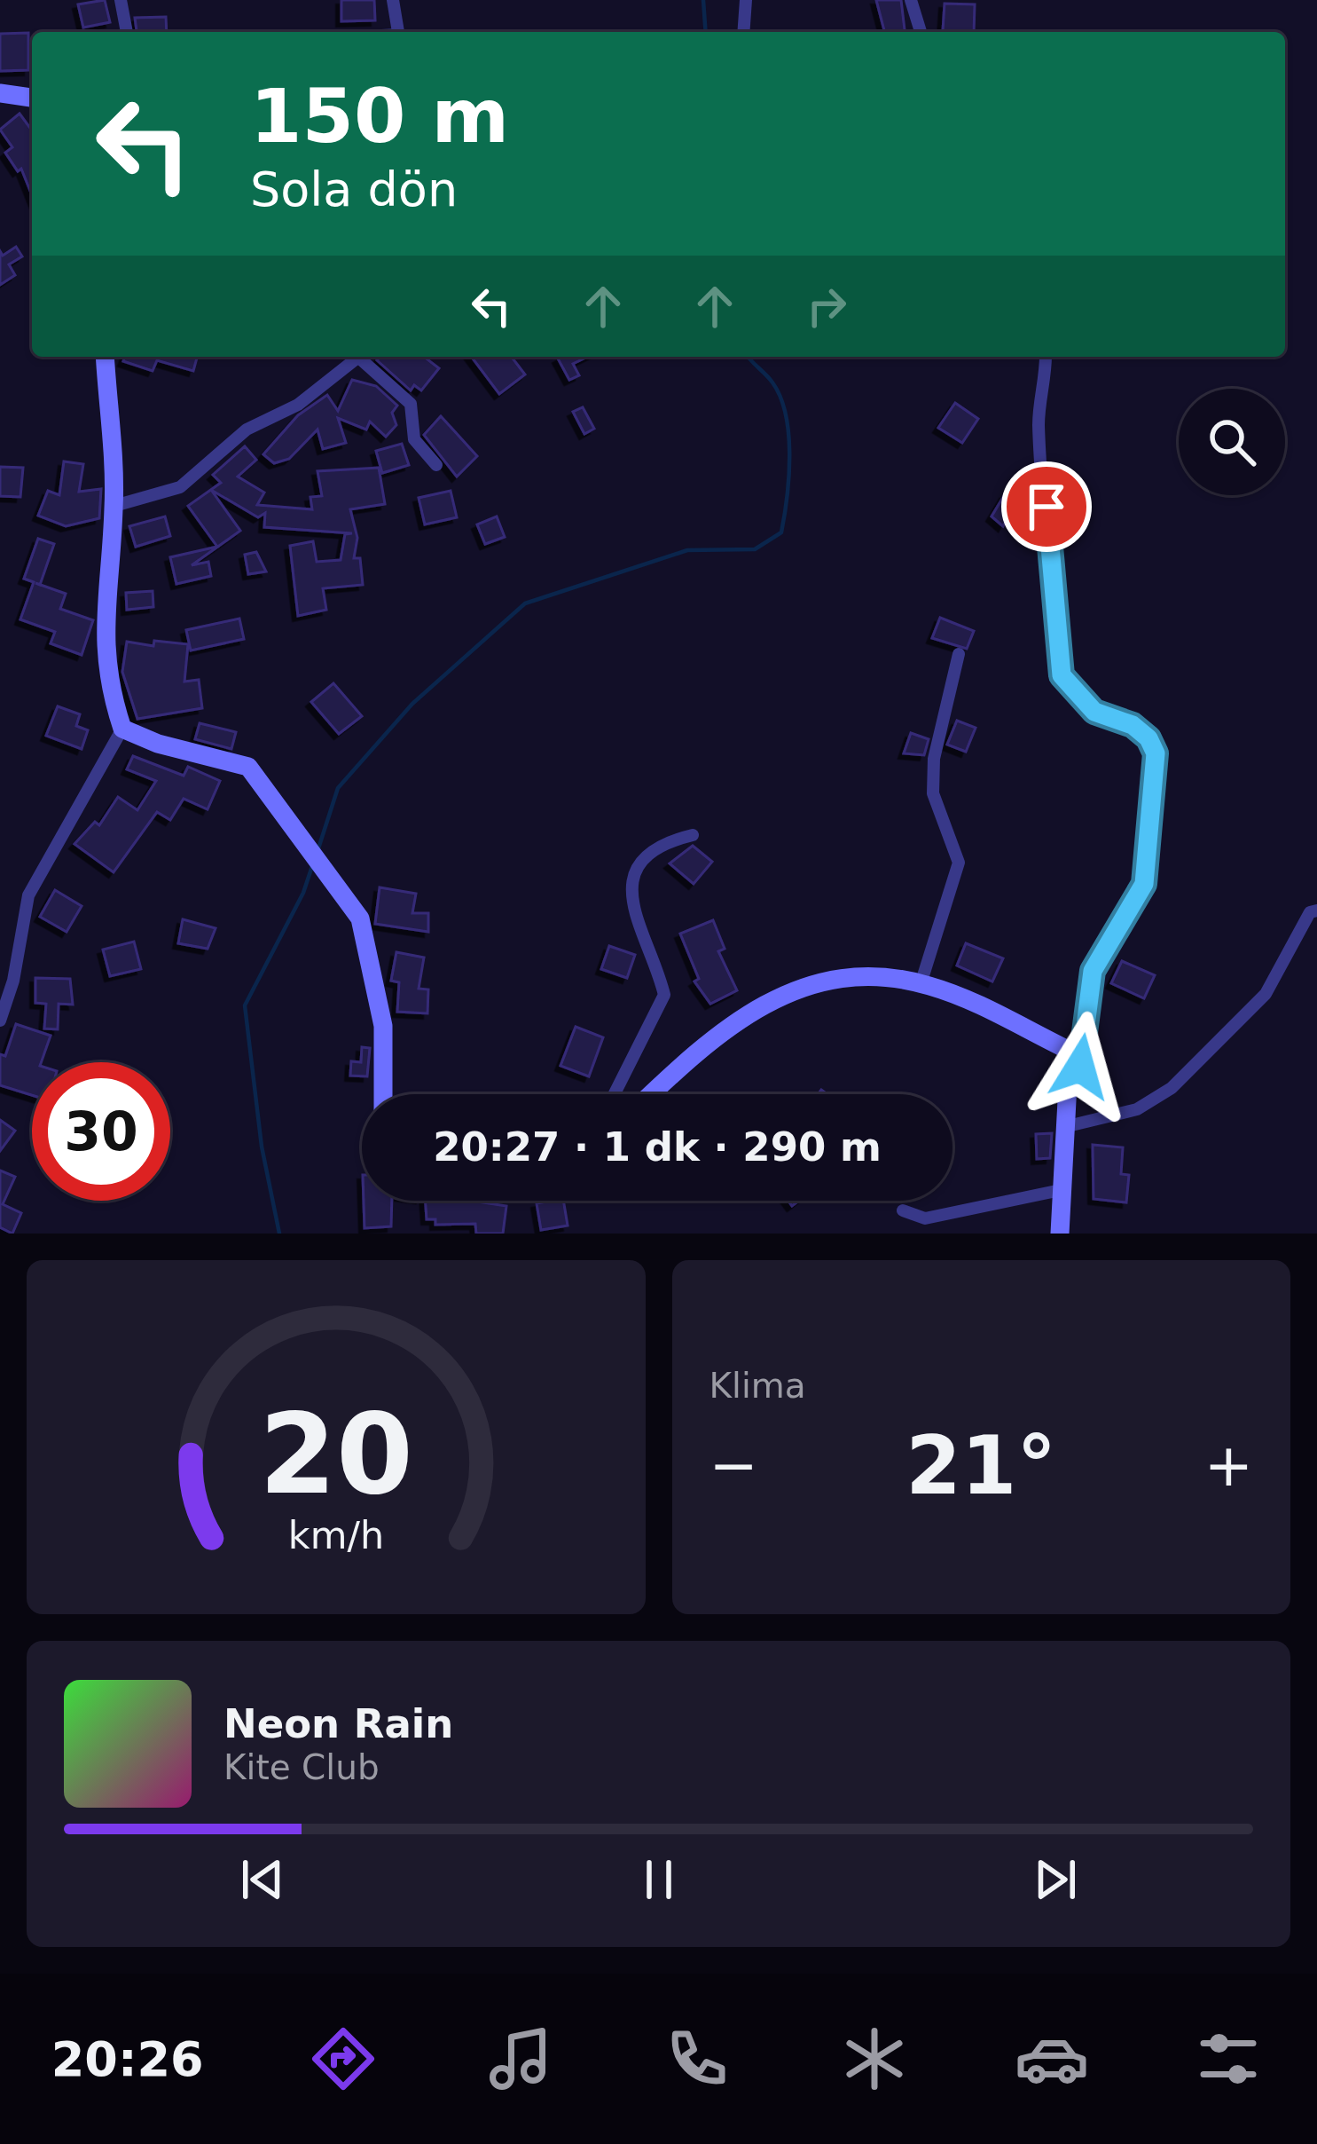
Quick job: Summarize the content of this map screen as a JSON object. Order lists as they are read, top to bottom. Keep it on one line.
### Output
{"page":{"turn":["150 m","Sola dön"],"limit":"30","trip":"20:27 · 1 dk · 290 m","tile":"Klima","heat":["−","21°","+"],"song":["Neon Rain","Kite Club"],"tabs":"20:26","gauge":["20","km/h"]}}
